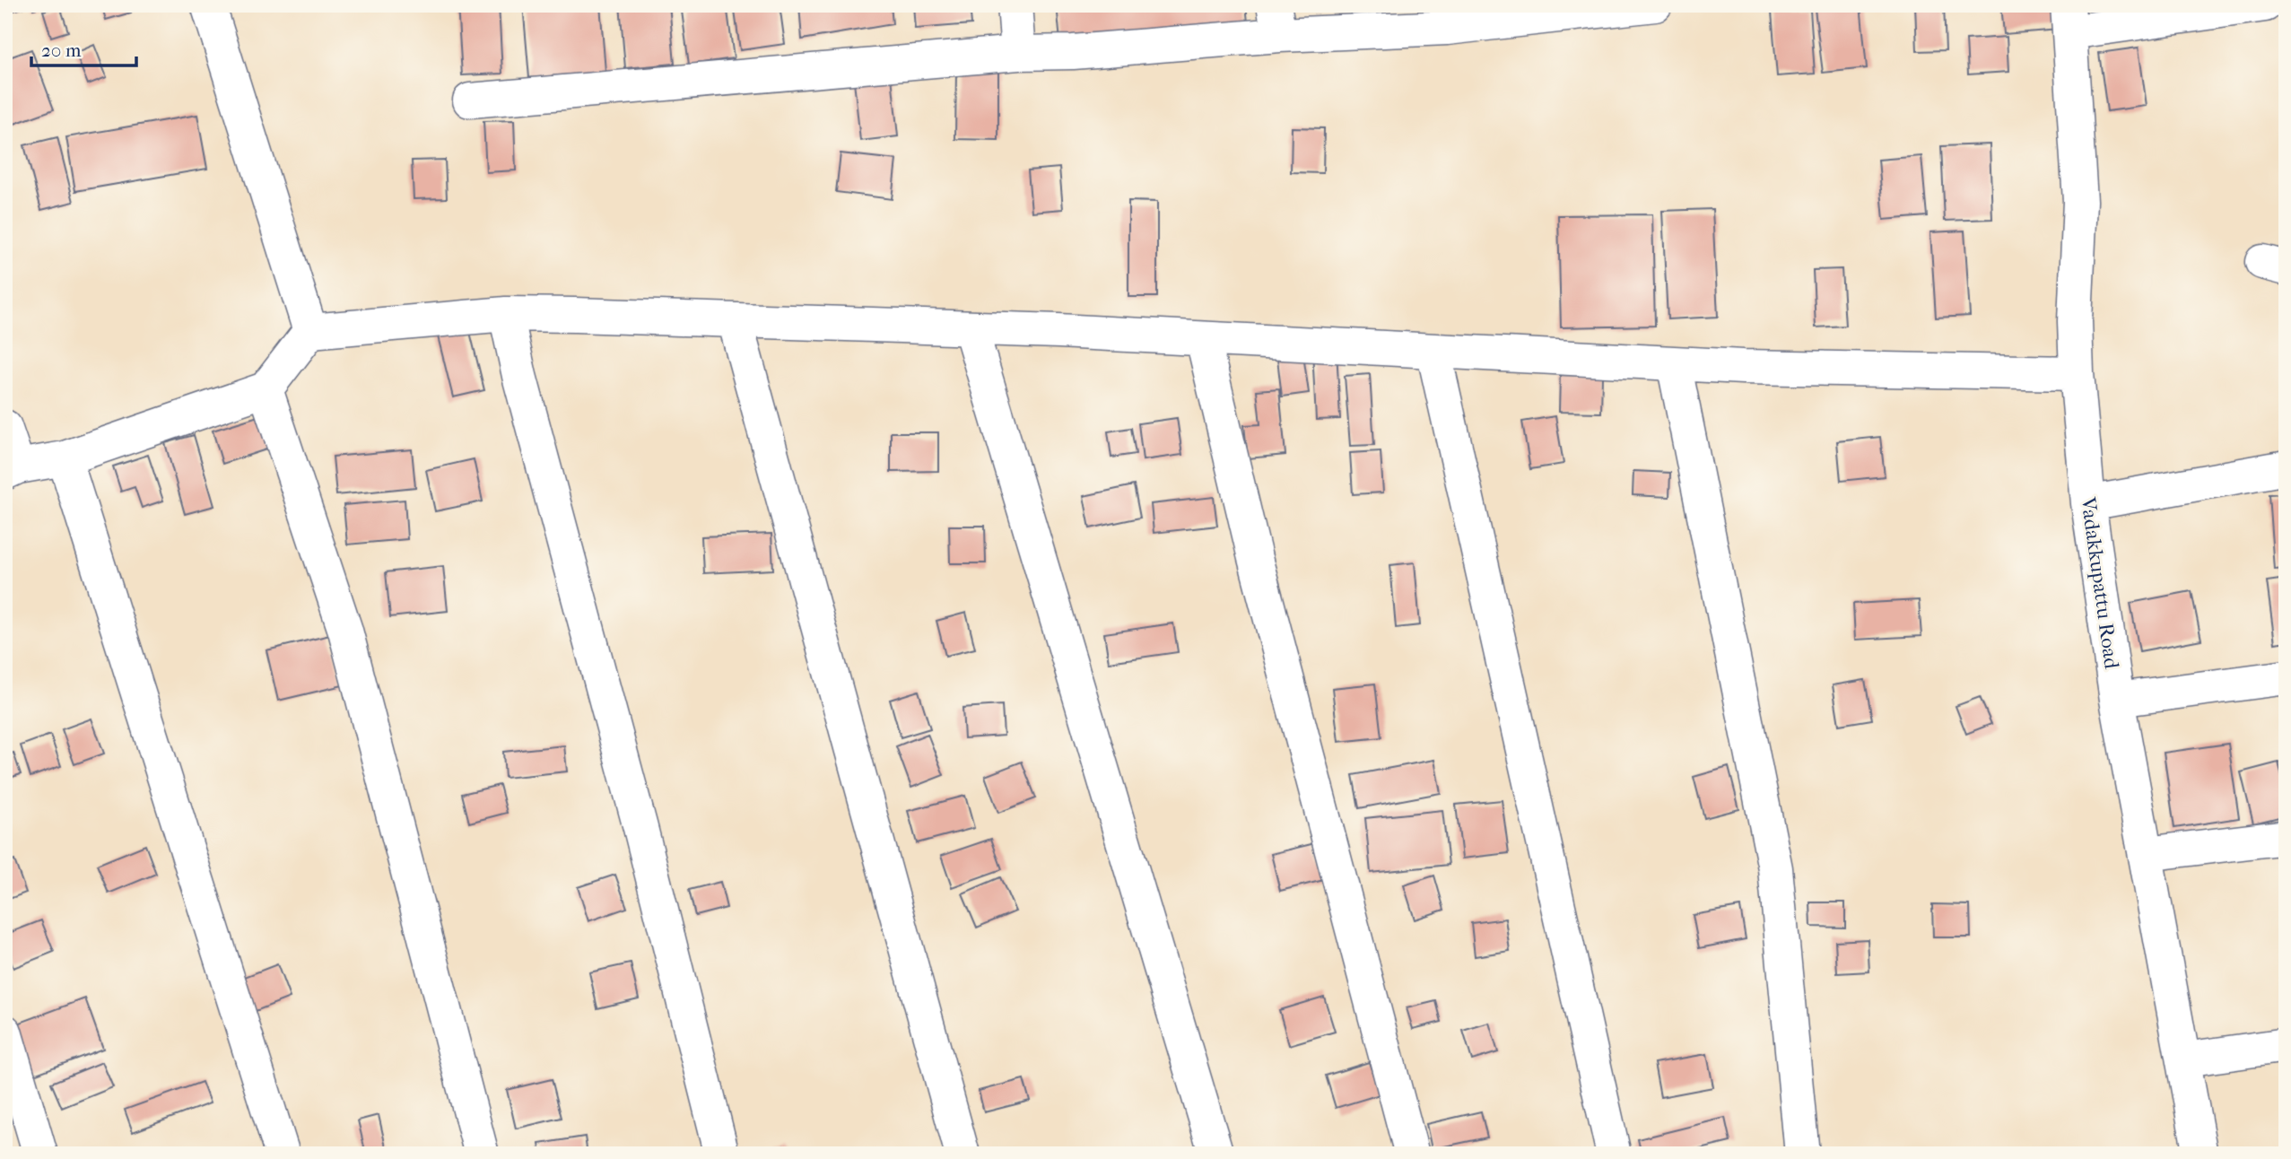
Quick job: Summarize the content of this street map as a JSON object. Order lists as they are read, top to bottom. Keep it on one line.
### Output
{"streets":{"street":["Vadakkupattu Road"]},"scale_bar":"20 m"}
